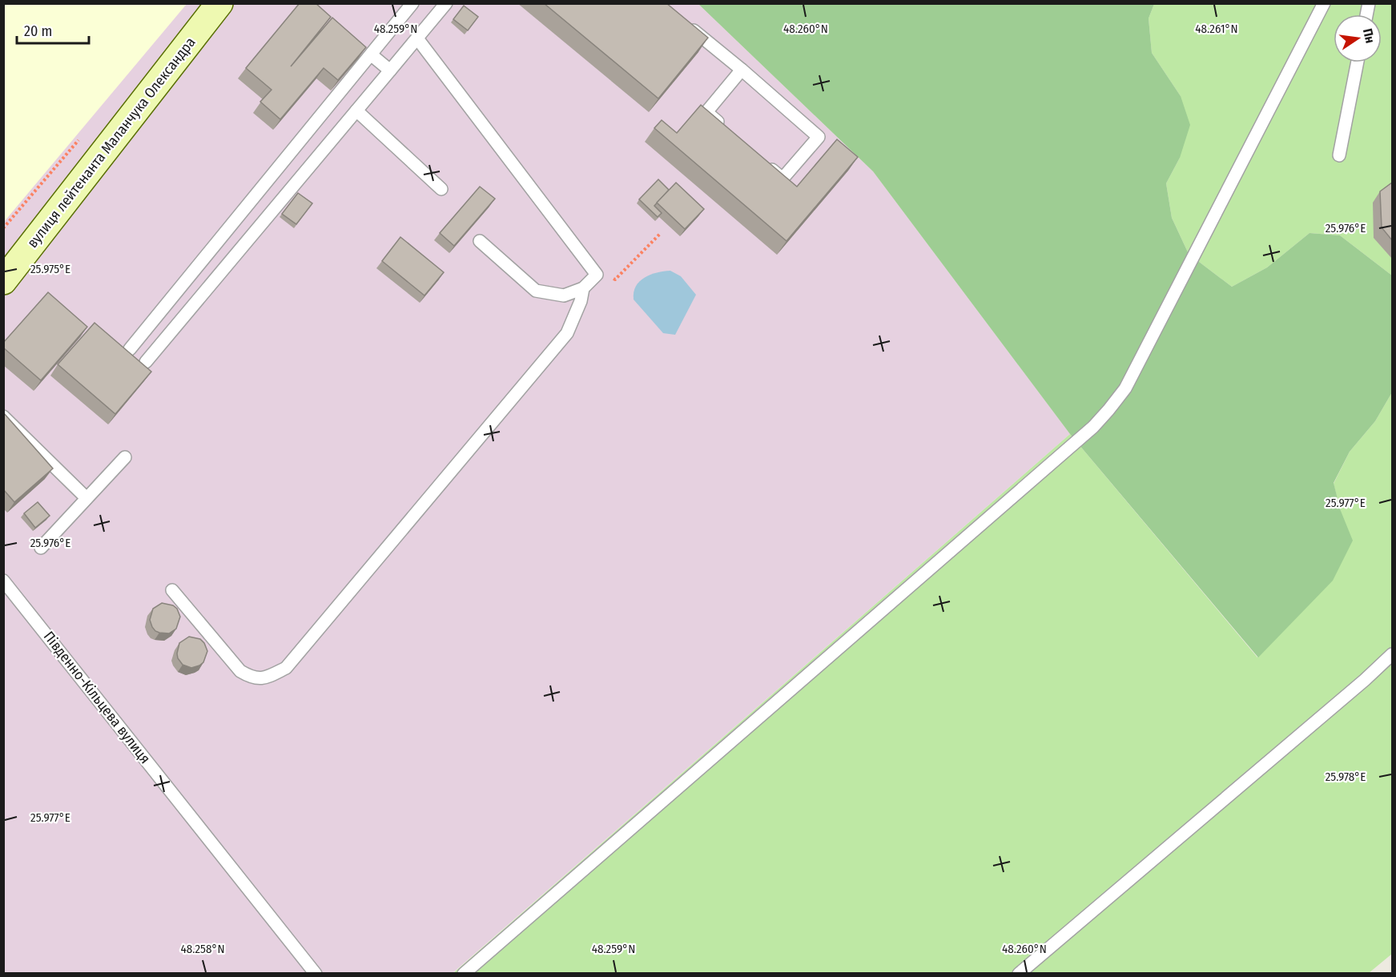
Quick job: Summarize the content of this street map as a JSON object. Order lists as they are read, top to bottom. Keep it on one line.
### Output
{"streets":{"street":["вулиця лейтенанта Маланчука Олександра"],"lane":["Південно-Кільцева вулиця"]},"scale_bar":"20 m","north":"right","coordinates":["48.259°N","48.260°N","48.261°N","25.976°E","25.975°E","25.977°E","25.978°E","48.258°N"]}
